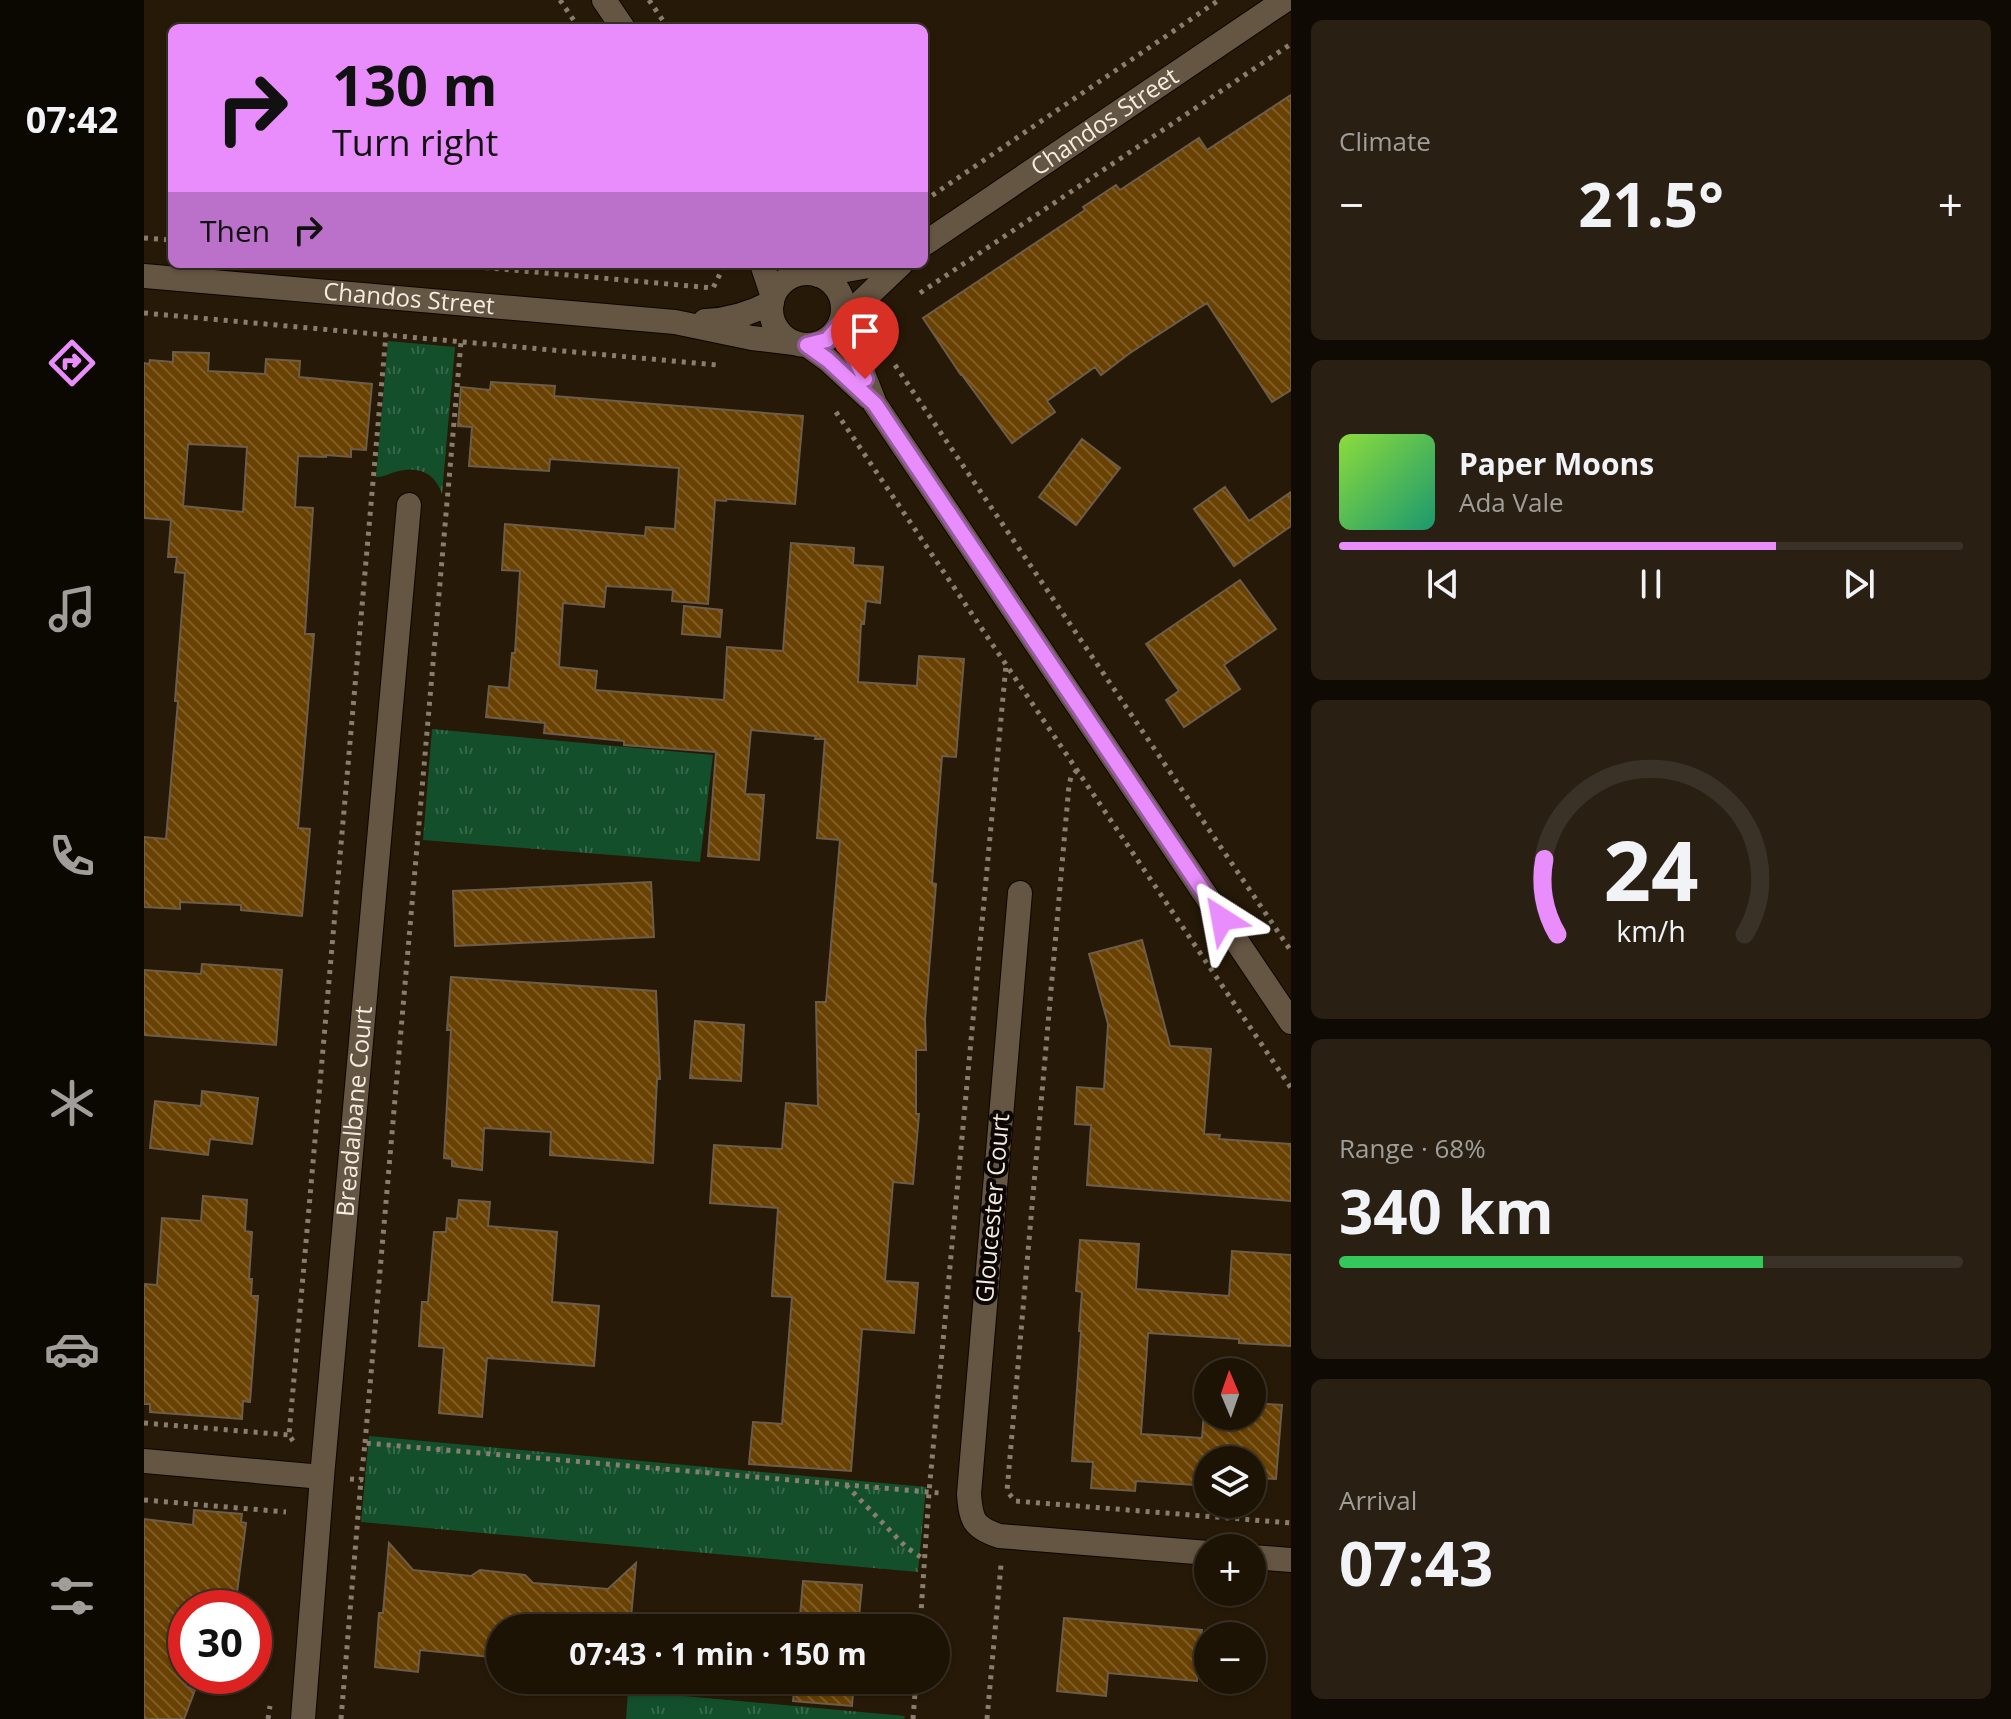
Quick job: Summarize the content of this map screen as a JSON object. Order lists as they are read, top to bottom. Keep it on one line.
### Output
{"streets":{"street":["Chandos Street","Breadalbane Court","Gloucester Court"]},"north":"top","page":{"tabs":"07:42","tile":["Climate",["Range · 68%","340 km"],["Arrival","07:43"]],"turn":["130 m","Turn right"],"heat":["−","21.5°","+"],"then":"Then","song":["Paper Moons","Ada Vale"],"map_buttons":["+","−"],"limit":"30","trip":"07:43 · 1 min · 150 m","gauge":["24","km/h"]}}
